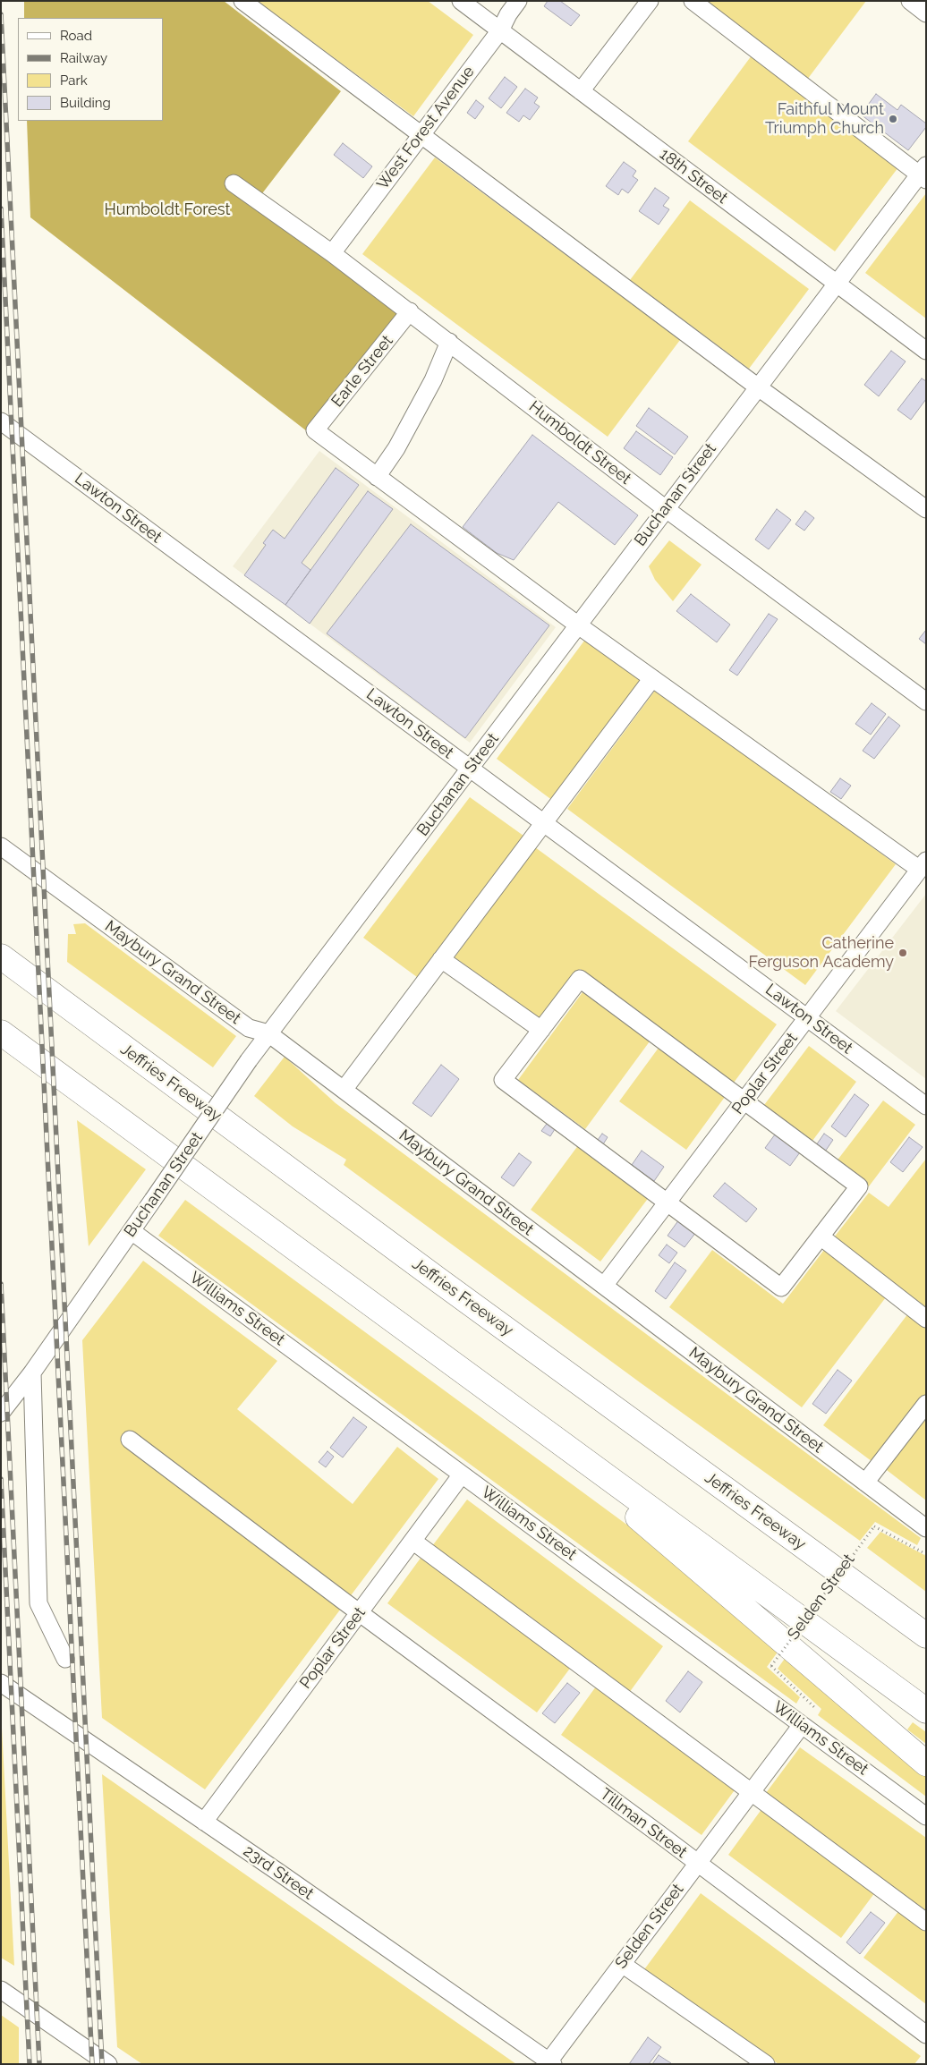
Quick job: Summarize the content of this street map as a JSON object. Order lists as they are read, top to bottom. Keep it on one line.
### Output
{"streets":{"highway":["Jeffries Freeway"],"street":["West Forest Avenue","18th Street","Earle Street","Humboldt Street","Buchanan Street","Lawton Street","Maybury Grand Street","Poplar Street","Williams Street","Selden Street","Tillman Street","23rd Street"]},"crossings":[["West Forest Avenue","18th Street"],["West Forest Avenue","Humboldt Street"],["18th Street","Buchanan Street"],["Earle Street","Humboldt Street"],["Humboldt Street","Buchanan Street"],["Buchanan Street","Lawton Street"],["Buchanan Street","Maybury Grand Street"],["Buchanan Street","Williams Street"],["Lawton Street","Poplar Street"],["Maybury Grand Street","Poplar Street"],["Poplar Street","Williams Street"],["Poplar Street","Tillman Street"],["Poplar Street","23rd Street"],["Williams Street","Selden Street"],["Selden Street","Tillman Street"],["Selden Street","23rd Street"]],"parks":["Humboldt Forest"],"places":["Faithful Mount Triumph Church","Catherine Ferguson Academy"],"legend":["Road","Railway","Park","Building"]}
